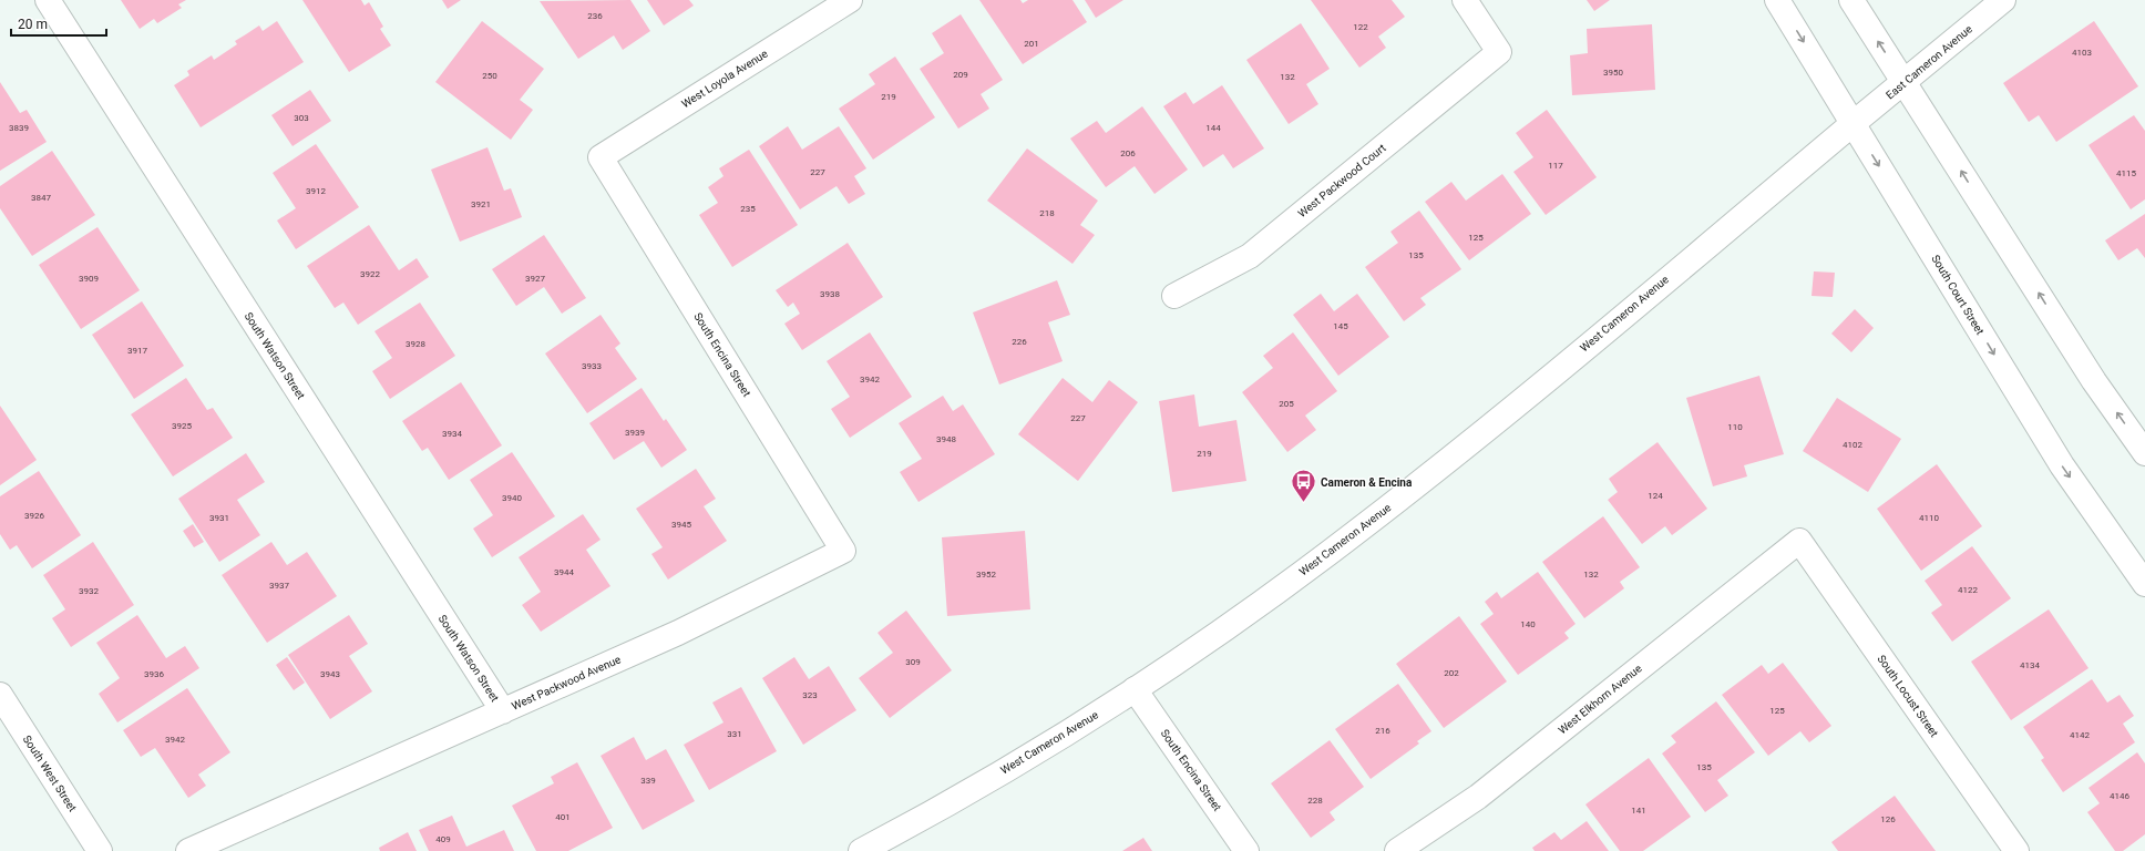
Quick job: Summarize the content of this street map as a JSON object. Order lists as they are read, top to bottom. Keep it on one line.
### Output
{"streets":{"street":["East Cameron Avenue","West Loyola Avenue","West Packwood Court","South Court Street","West Cameron Avenue","South Encina Street","South Watson Street","West Packwood Avenue","South Locust Street","West Elkhorn Avenue","South West Street"]},"crossings":[["East Cameron Avenue","South Court Street"],["East Cameron Avenue","West Cameron Avenue"],["West Loyola Avenue","South Encina Street"],["South Court Street","West Cameron Avenue"],["West Cameron Avenue","South Encina Street"],["South Encina Street","West Packwood Avenue"],["South Watson Street","West Packwood Avenue"],["South Locust Street","West Elkhorn Avenue"]],"places":{"bus stop":["Cameron & Encina"]},"house_numbers":["236","122","201","4103","3950","209","250","132","219","303","3839","144","206","117","227","4115","3912","3847","3921","235","218","125","135","3922","3909","3927","3938","145","226","3928","3917","3933","3942","205","227","3925","110","3939","3934","3948","4102","219","124","3940","3926","3931","4110","3945","3944","3952","132","3937","4122","3932","140","309","4134","202","3936","3943","323","125","216","331","4142","3942","135","339","4146","228","141","401","126","409"],"scale_bar":"20 m"}
